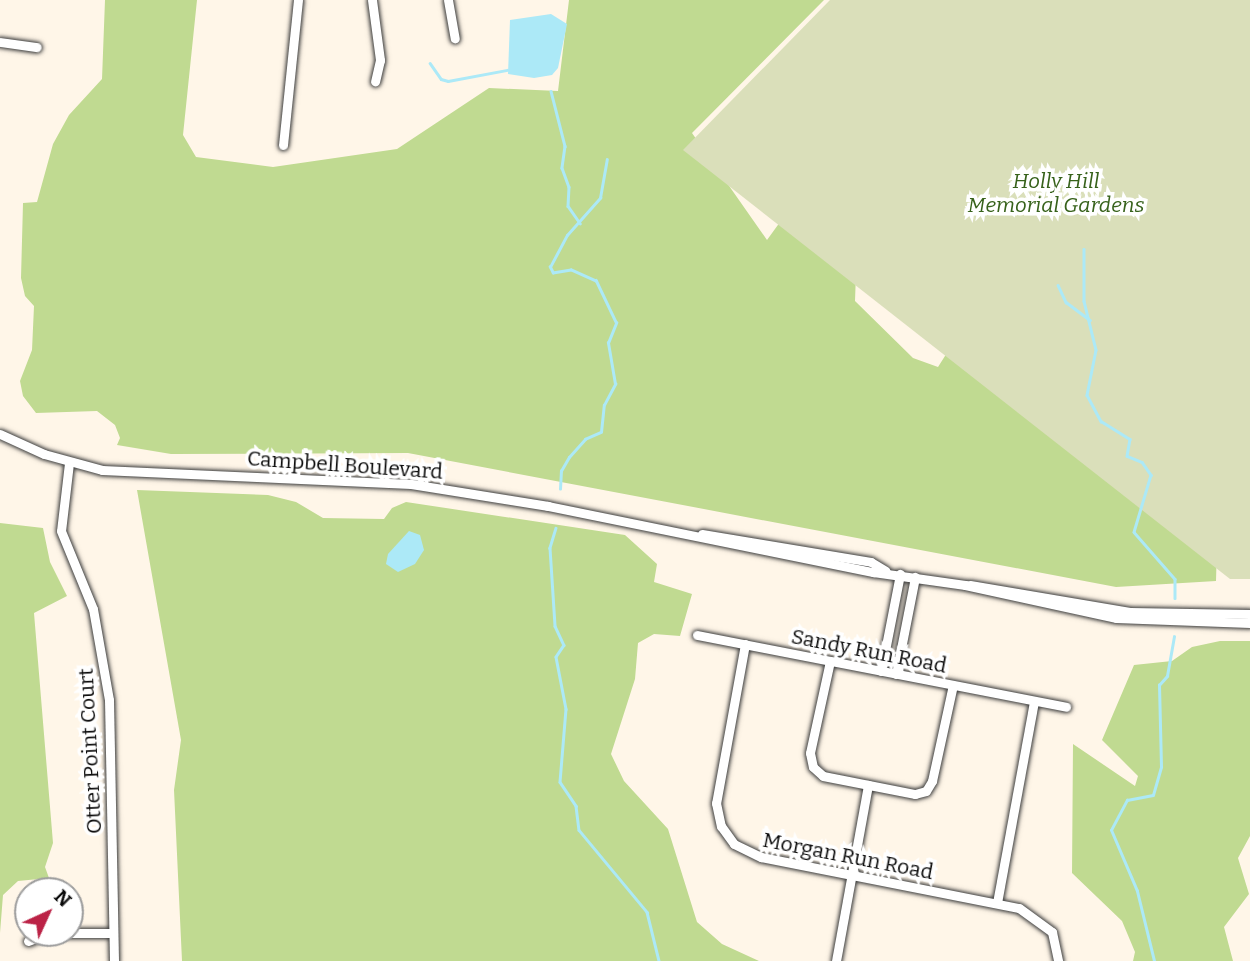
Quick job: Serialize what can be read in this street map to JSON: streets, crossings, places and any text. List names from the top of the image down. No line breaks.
{"streets":{"street":["Campbell Boulevard","Sandy Run Road","Otter Point Court","Morgan Run Road"]},"crossings":[["Campbell Boulevard","Otter Point Court"],["Sandy Run Road","Morgan Run Road"]],"parks":["Holly Hill Memorial Gardens"],"north":"top right"}
